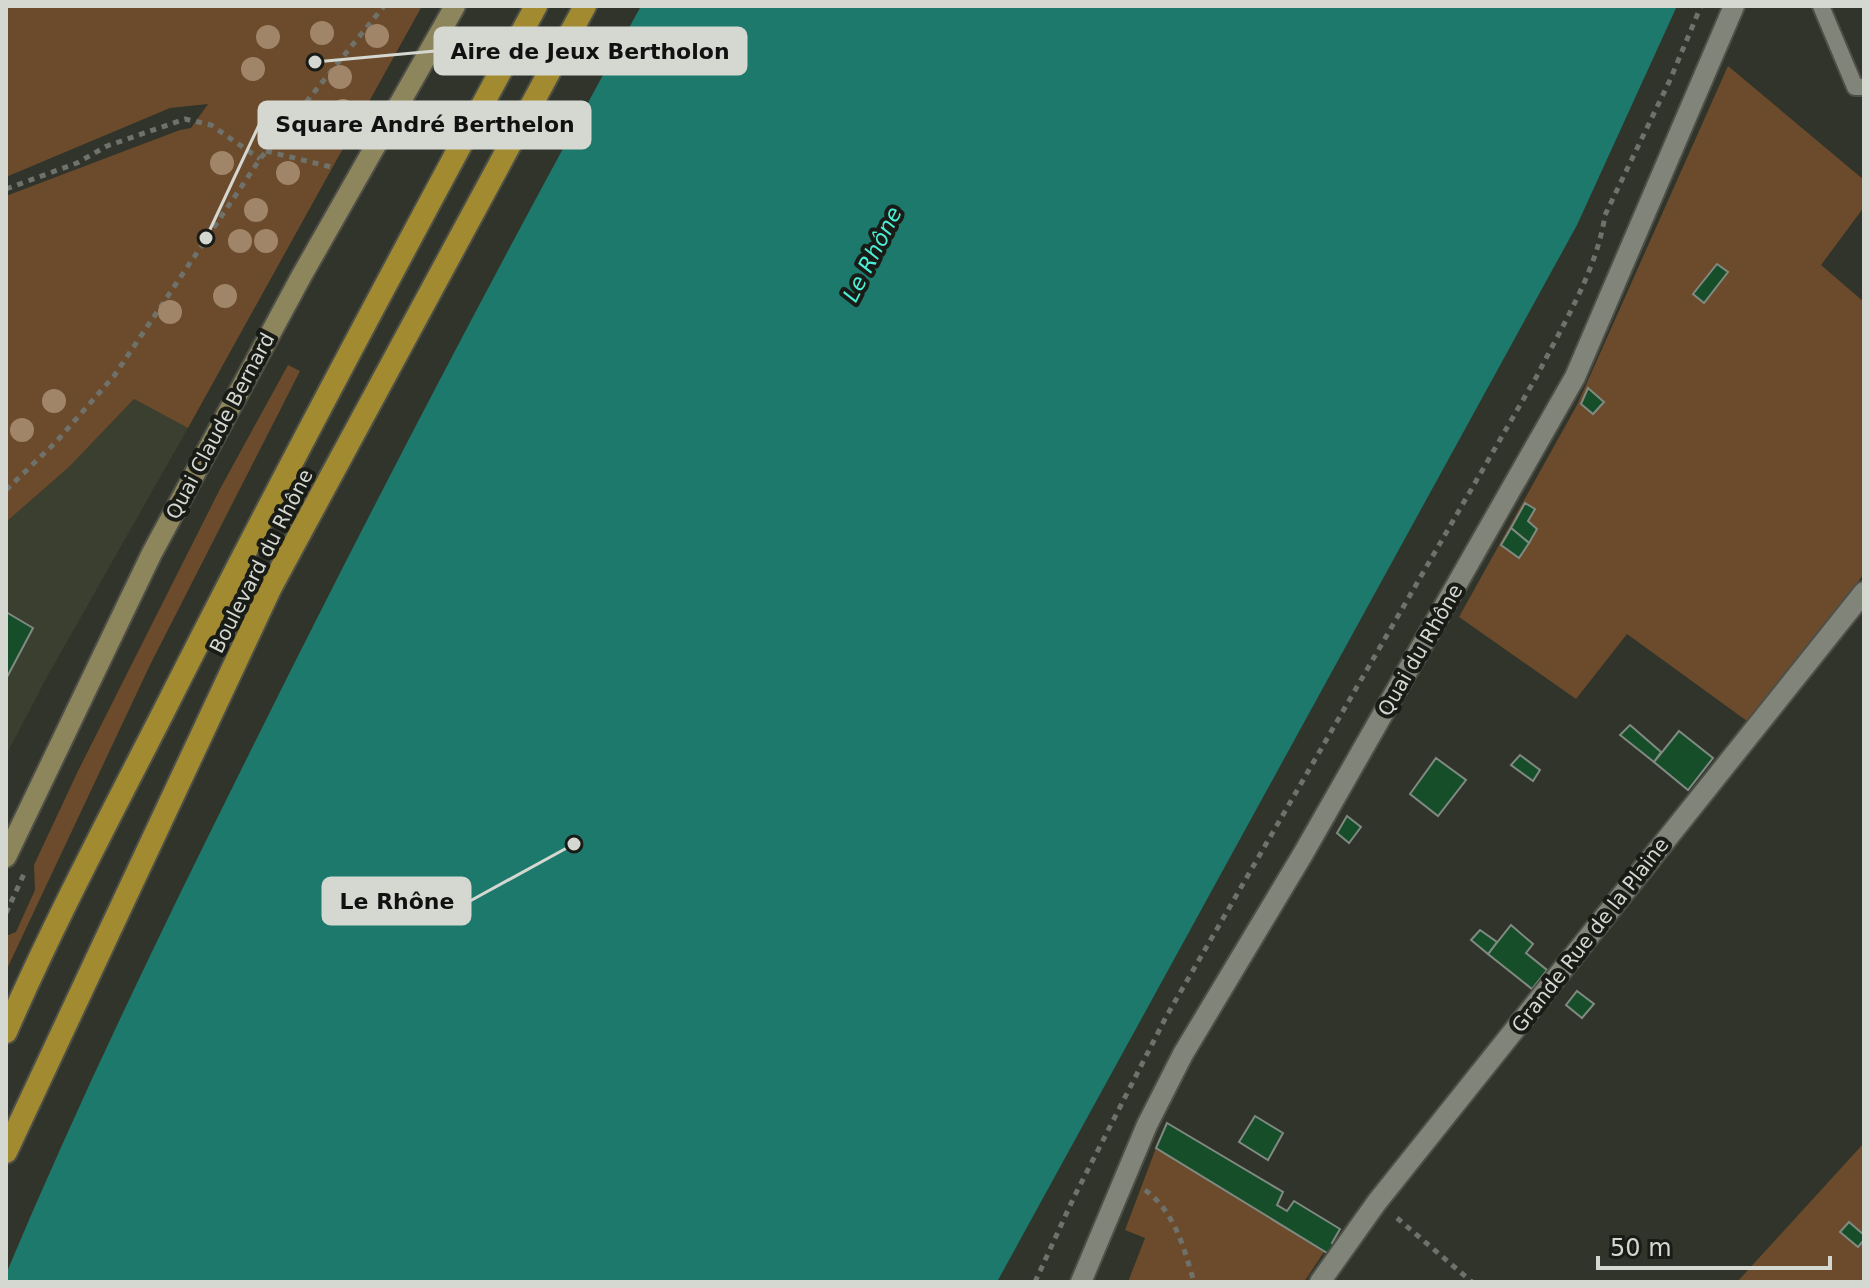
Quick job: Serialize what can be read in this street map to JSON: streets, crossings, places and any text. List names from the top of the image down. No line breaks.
{"streets":{"highway":["Boulevard du Rhône"],"main road":["Quai Claude Bernard"],"street":["Quai du Rhône","Grande Rue de la Plaine"]},"water":["Le Rhône"],"places":["Aire de Jeux Bertholon","Square André Berthelon","Le Rhône"],"scale_bar":"50 m"}
